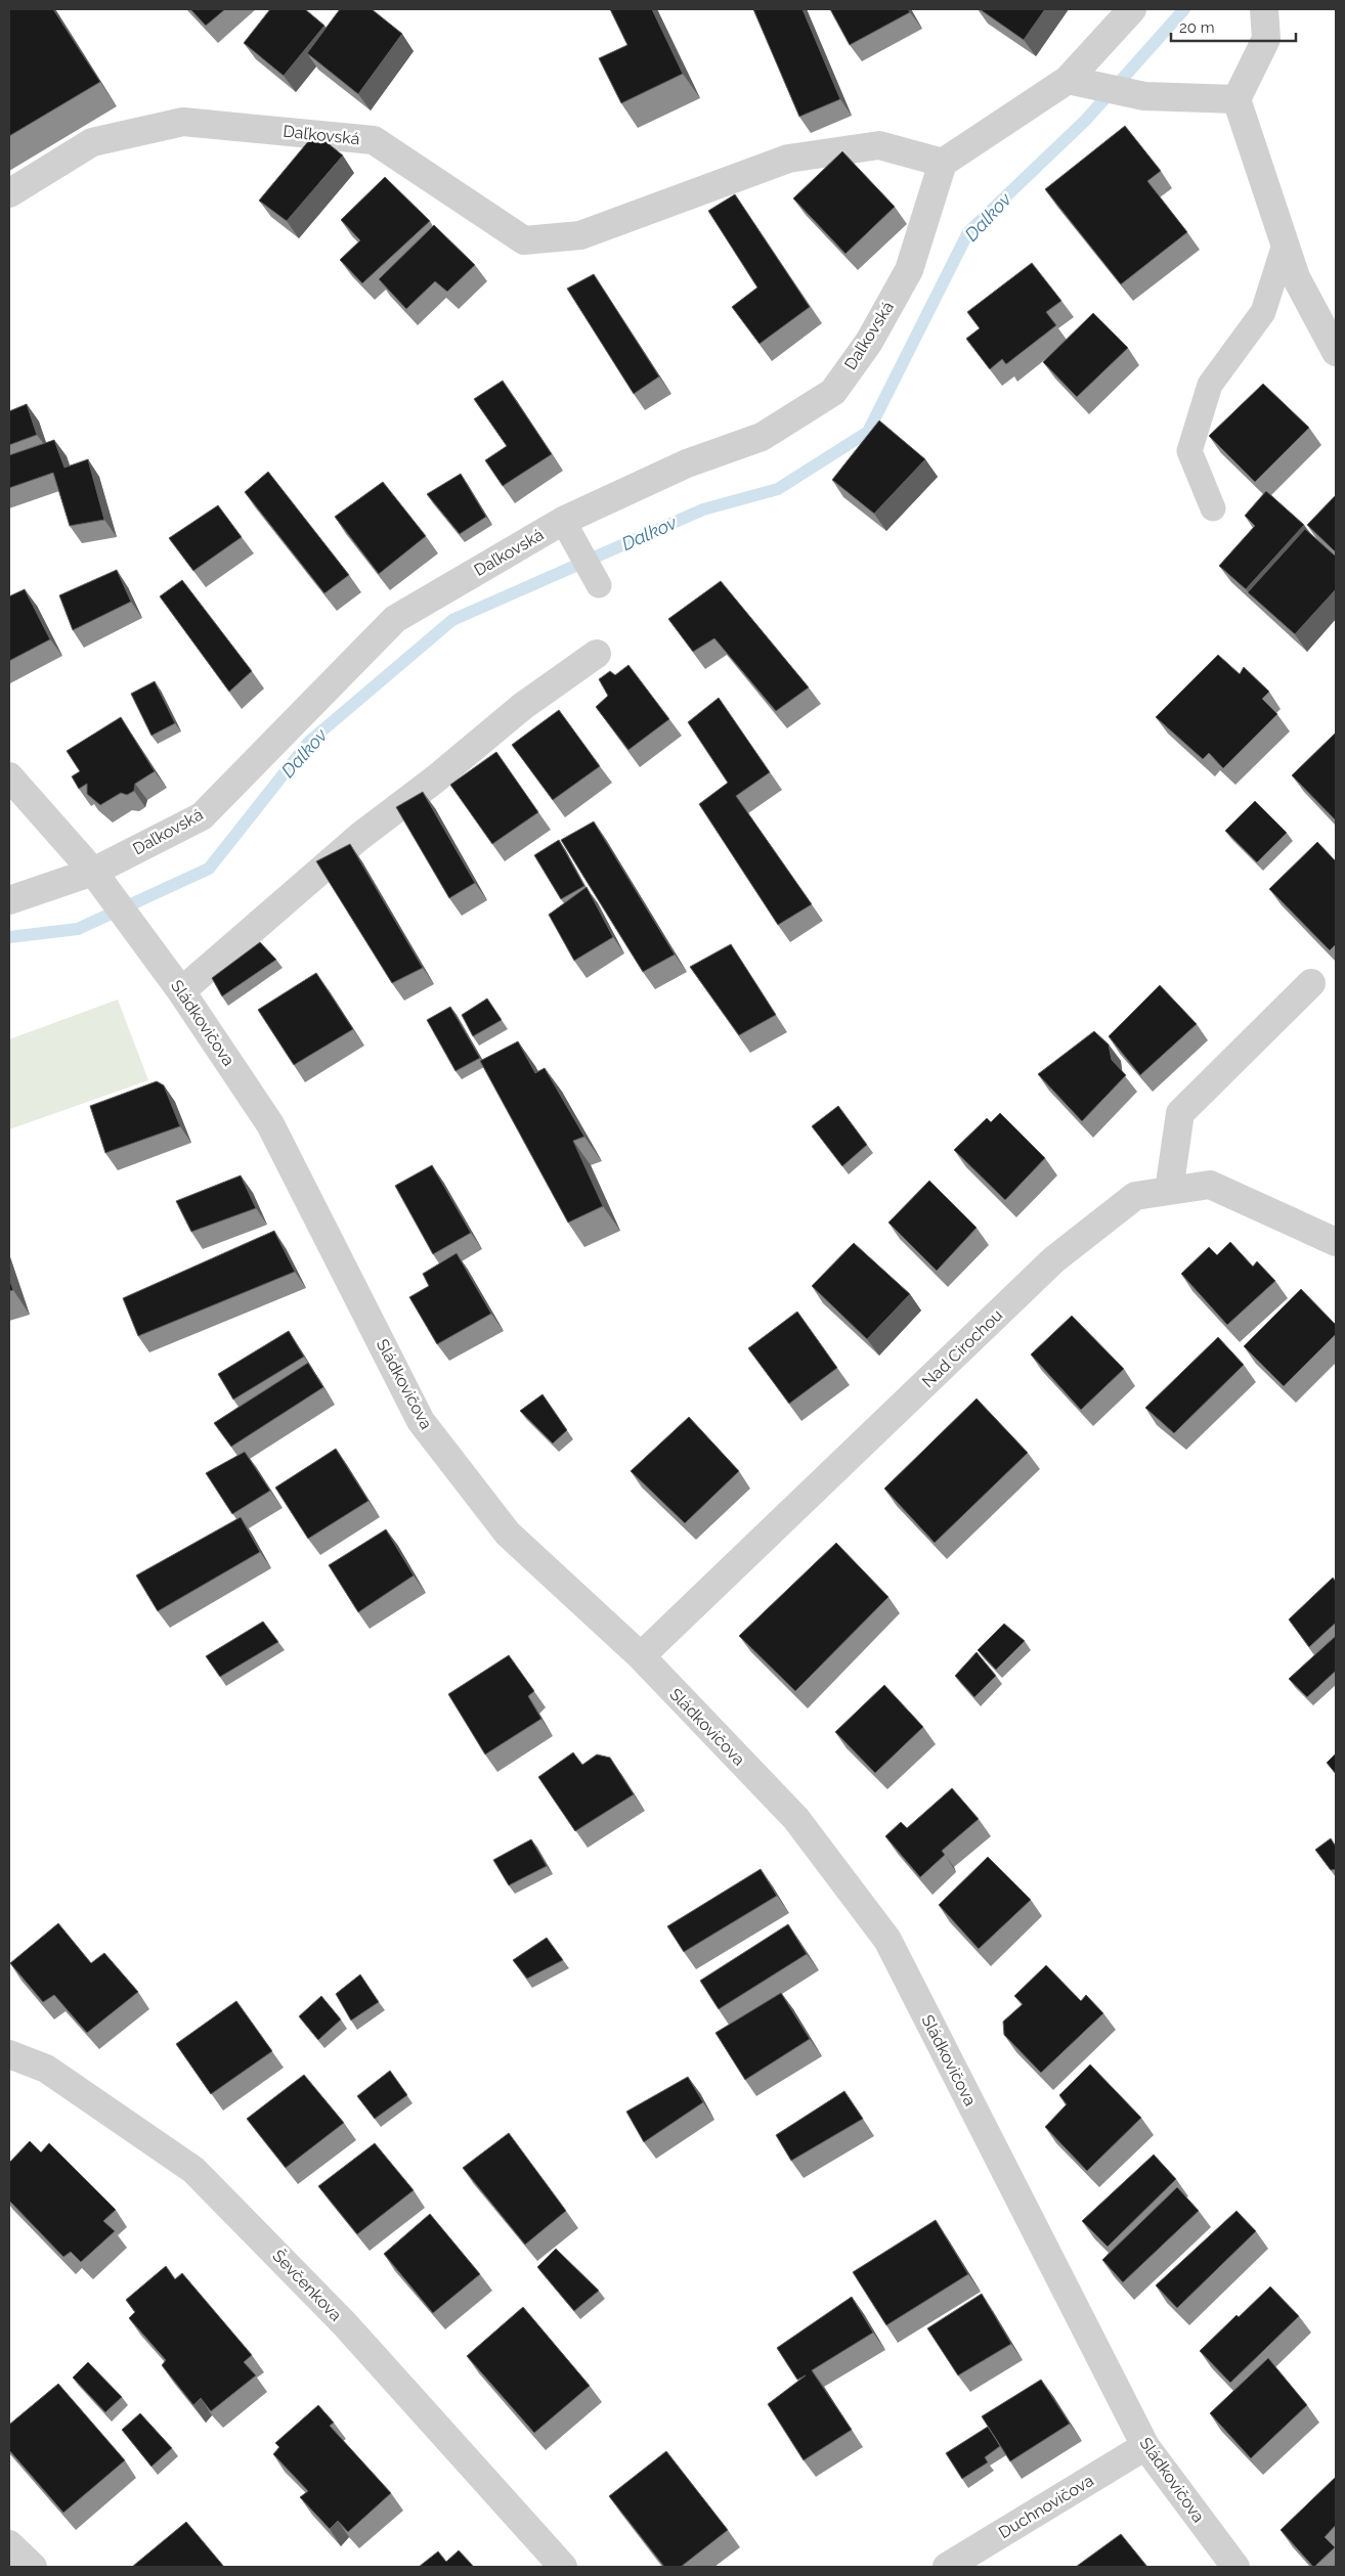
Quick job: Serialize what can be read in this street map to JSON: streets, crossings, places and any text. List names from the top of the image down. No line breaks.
{"streets":{"street":["Daľkovská","Sládkovičova","Nad Cirochou","Ševčenkova","Duchnovičova"]},"crossings":[["Daľkovská","Sládkovičova"],["Sládkovičova","Nad Cirochou"],["Sládkovičova","Duchnovičova"]],"water":["Dalkov"],"scale_bar":"20 m"}
